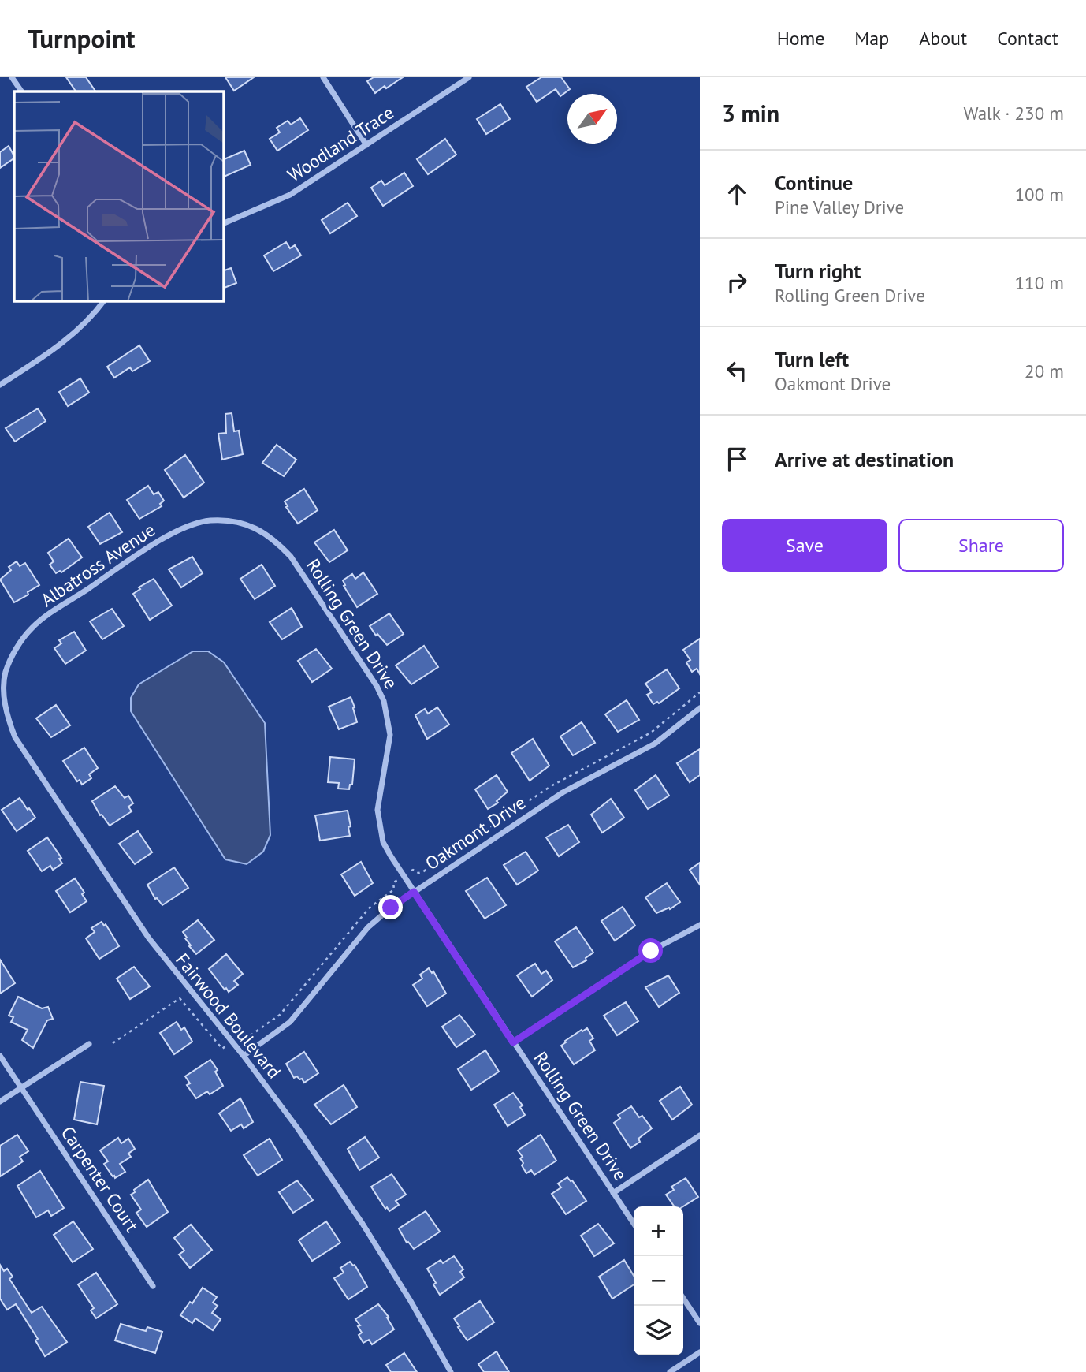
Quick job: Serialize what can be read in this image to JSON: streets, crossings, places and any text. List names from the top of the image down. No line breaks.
{"streets":{"street":["Woodland Trace","Albatross Avenue","Rolling Green Drive","Oakmont Drive","Fairwood Boulevard","Carpenter Court"]},"crossings":[["Albatross Avenue","Rolling Green Drive"],["Albatross Avenue","Fairwood Boulevard"],["Rolling Green Drive","Oakmont Drive"],["Oakmont Drive","Fairwood Boulevard"]],"north":"top right","page":{"header":"Turnpoint","nav":["Home","Map","About","Contact"],"heading":["3 min","Walk · 230 m"],"list":[["Continue","Pine Valley Drive","100 m"],["Turn right","Rolling Green Drive","110 m"],["Turn left","Oakmont Drive","20 m"],"Arrive at destination"],"buttons":["Save","Share"],"map_buttons":["+","−"]}}
